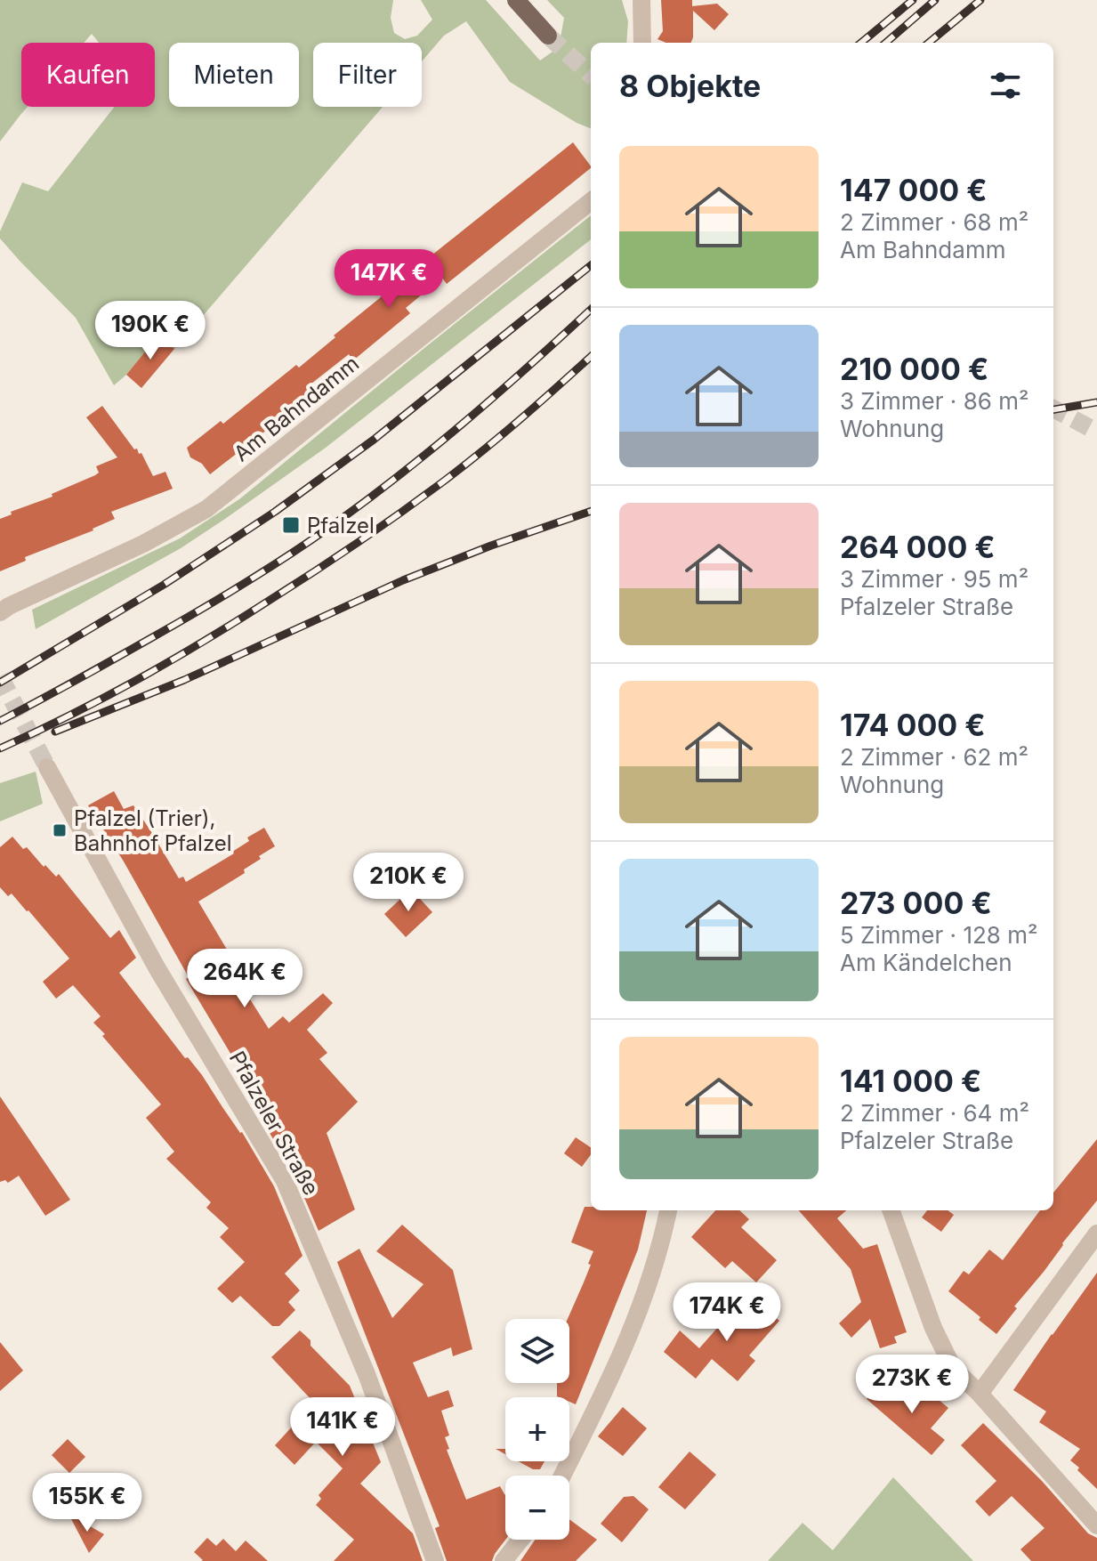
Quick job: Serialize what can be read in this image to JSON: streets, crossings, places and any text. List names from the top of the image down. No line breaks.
{"streets":{"street":["Am Bahndamm","Pfalzeler Straße"]},"places":{"transit":["Pfalzel","Pfalzel (Trier), Bahnhof Pfalzel"]},"page":{"chip":["Kaufen","Mieten","Filter"],"heading":"8 Objekte","list":[{"name":"147 000 €","note":"2 Zimmer · 68 m² · Am Bahndamm"},{"name":"210 000 €","note":"3 Zimmer · 86 m² · Wohnung"},{"name":"264 000 €","note":"3 Zimmer · 95 m² · Pfalzeler Straße"},{"name":"174 000 €","note":"2 Zimmer · 62 m² · Wohnung"},{"name":"273 000 €","note":"5 Zimmer · 128 m² · Am Kändelchen"},{"name":"141 000 €","note":"2 Zimmer · 64 m² · Pfalzeler Straße"}],"price":["147K €","190K €","210K €","264K €","174K €","273K €","141K €","155K €"],"map_buttons":["+","−"]}}
